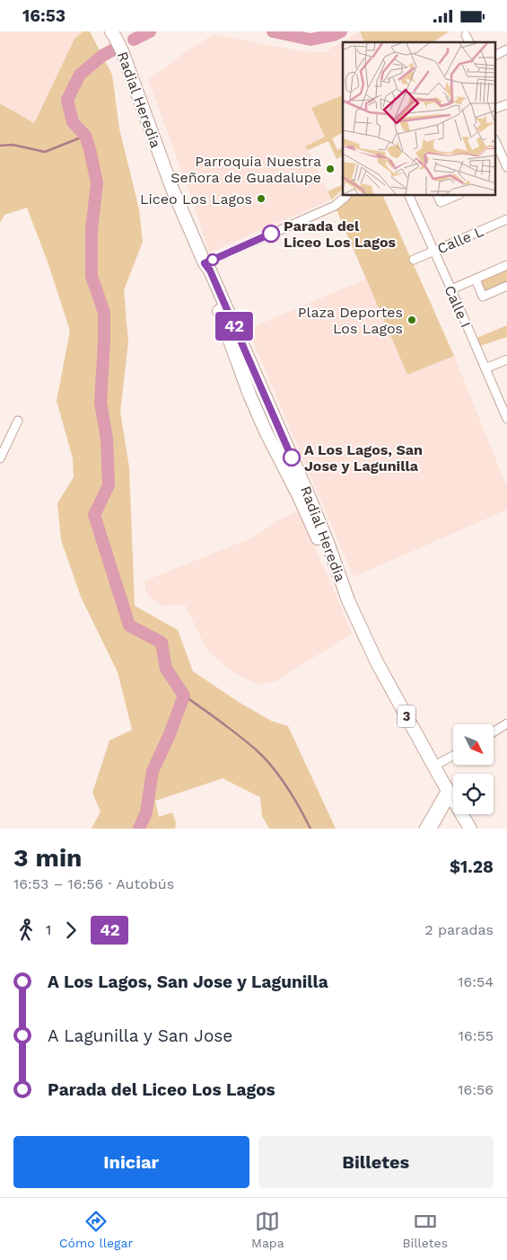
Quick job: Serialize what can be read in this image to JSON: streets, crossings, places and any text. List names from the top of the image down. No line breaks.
{"streets":{"main road":["Radial Heredia","3"],"street":["Calle L","Calle I"]},"crossings":[["Calle L","Calle I"]],"places":["Parroquia Nuestra Señora de Guadalupe","Liceo Los Lagos","Parada del Liceo Los Lagos","Plaza Deportes Los Lagos","A Los Lagos, San Jose y Lagunilla"],"lines":["bus line 42"],"north":"bottom right","page":{"status":"16:53","on_map":"42","heading":["3 min","16:53 – 16:56 · Autobús","$1.28"],"legs":["1","42","2 paradas"],"list":[{"name":"A Los Lagos, San Jose y Lagunilla","value":"16:54"},{"name":"A Lagunilla y San Jose","value":"16:55"},{"name":"Parada del Liceo Los Lagos","value":"16:56"}],"buttons":["Iniciar","Billetes"],"tabs":["Cómo llegar","Mapa","Billetes"]}}
